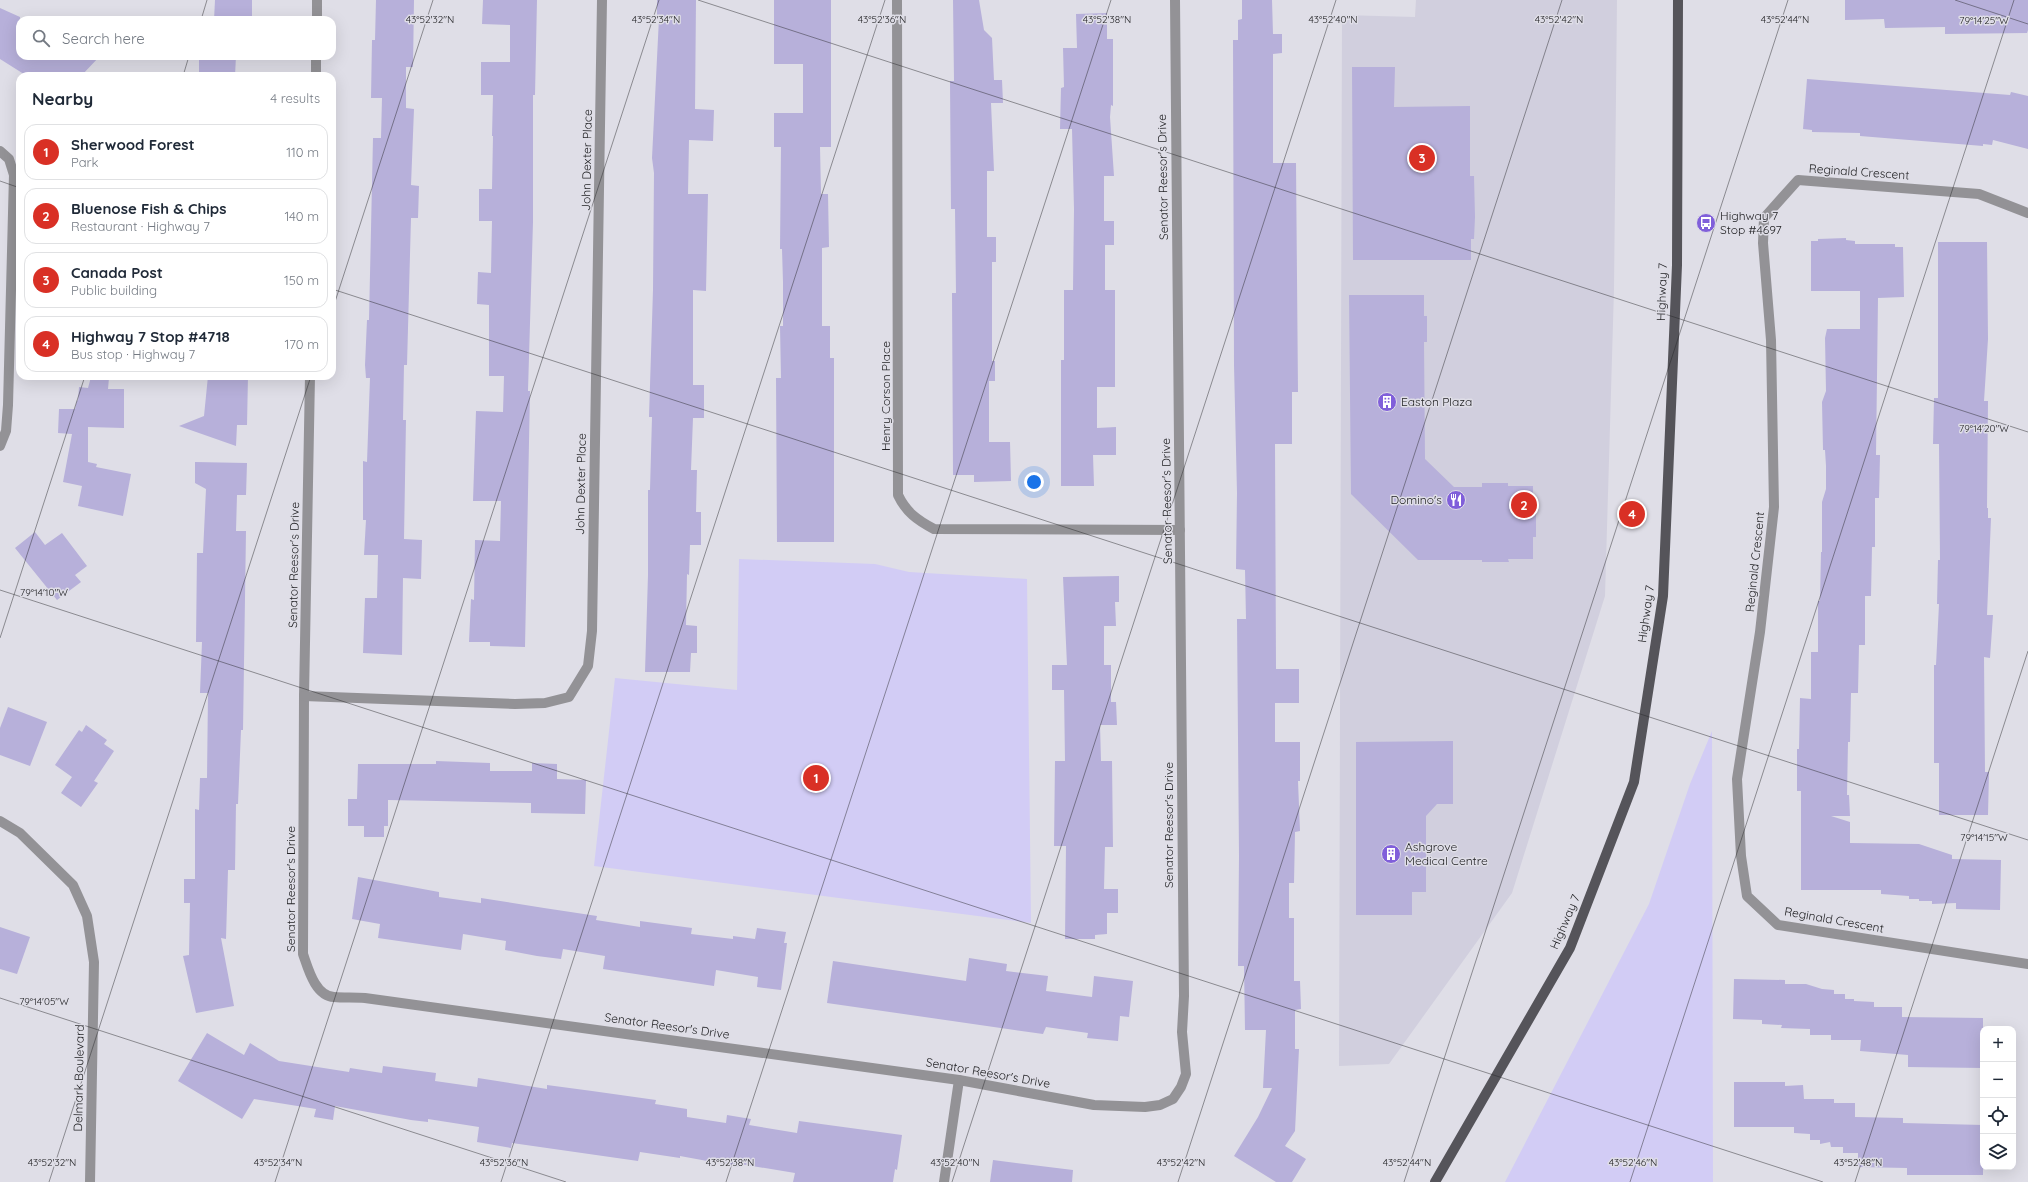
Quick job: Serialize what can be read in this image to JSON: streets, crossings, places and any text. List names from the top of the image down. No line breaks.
{"streets":{"main road":["Highway 7"],"street":["John Dexter Place","Reginald Crescent","Senator Reesor's Drive","Henry Corson Place","Delmark Boulevard"]},"crossings":[["John Dexter Place","Senator Reesor's Drive"],["Senator Reesor's Drive","Henry Corson Place"]],"places":{"bus stop":["Highway 7 Stop #4697"],"building":["Easton Plaza","Ashgrove Medical Centre"],"restaurant":["Domino's"]},"page":{"search":"Search here","heading":["Nearby","4 results"],"list":[{"mark":"1","name":"Sherwood Forest","note":"Park","value":"110 m"},{"mark":"2","name":"Bluenose Fish & Chips","note":"Restaurant · Highway 7","value":"140 m"},{"mark":"3","name":"Canada Post","note":"Public building","value":"150 m"},{"mark":"4","name":"Highway 7 Stop #4718","note":"Bus stop · Highway 7","value":"170 m"}],"pins":["3","2","4","1"],"map_buttons":["+","−"]},"coordinates":["43°52'32\"N","43°52'34\"N","43°52'36\"N","43°52'38\"N","43°52'40\"N","43°52'42\"N","43°52'44\"N","79°14'25\"W","79°14'20\"W","79°14'10\"W","79°14'15\"W","79°14'05\"W","43°52'46\"N","43°52'48\"N"]}
